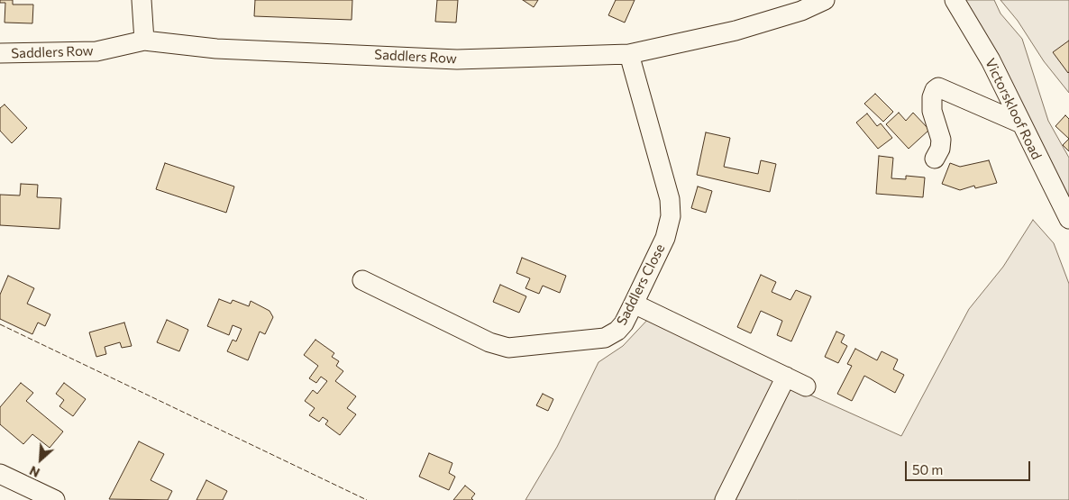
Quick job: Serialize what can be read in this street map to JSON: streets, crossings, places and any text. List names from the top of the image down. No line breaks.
{"streets":{"street":["Saddlers Row","Victorskloof Road","Saddlers Close"]},"crossings":[["Saddlers Row","Saddlers Close"]],"scale_bar":"50 m","north":"bottom left"}
